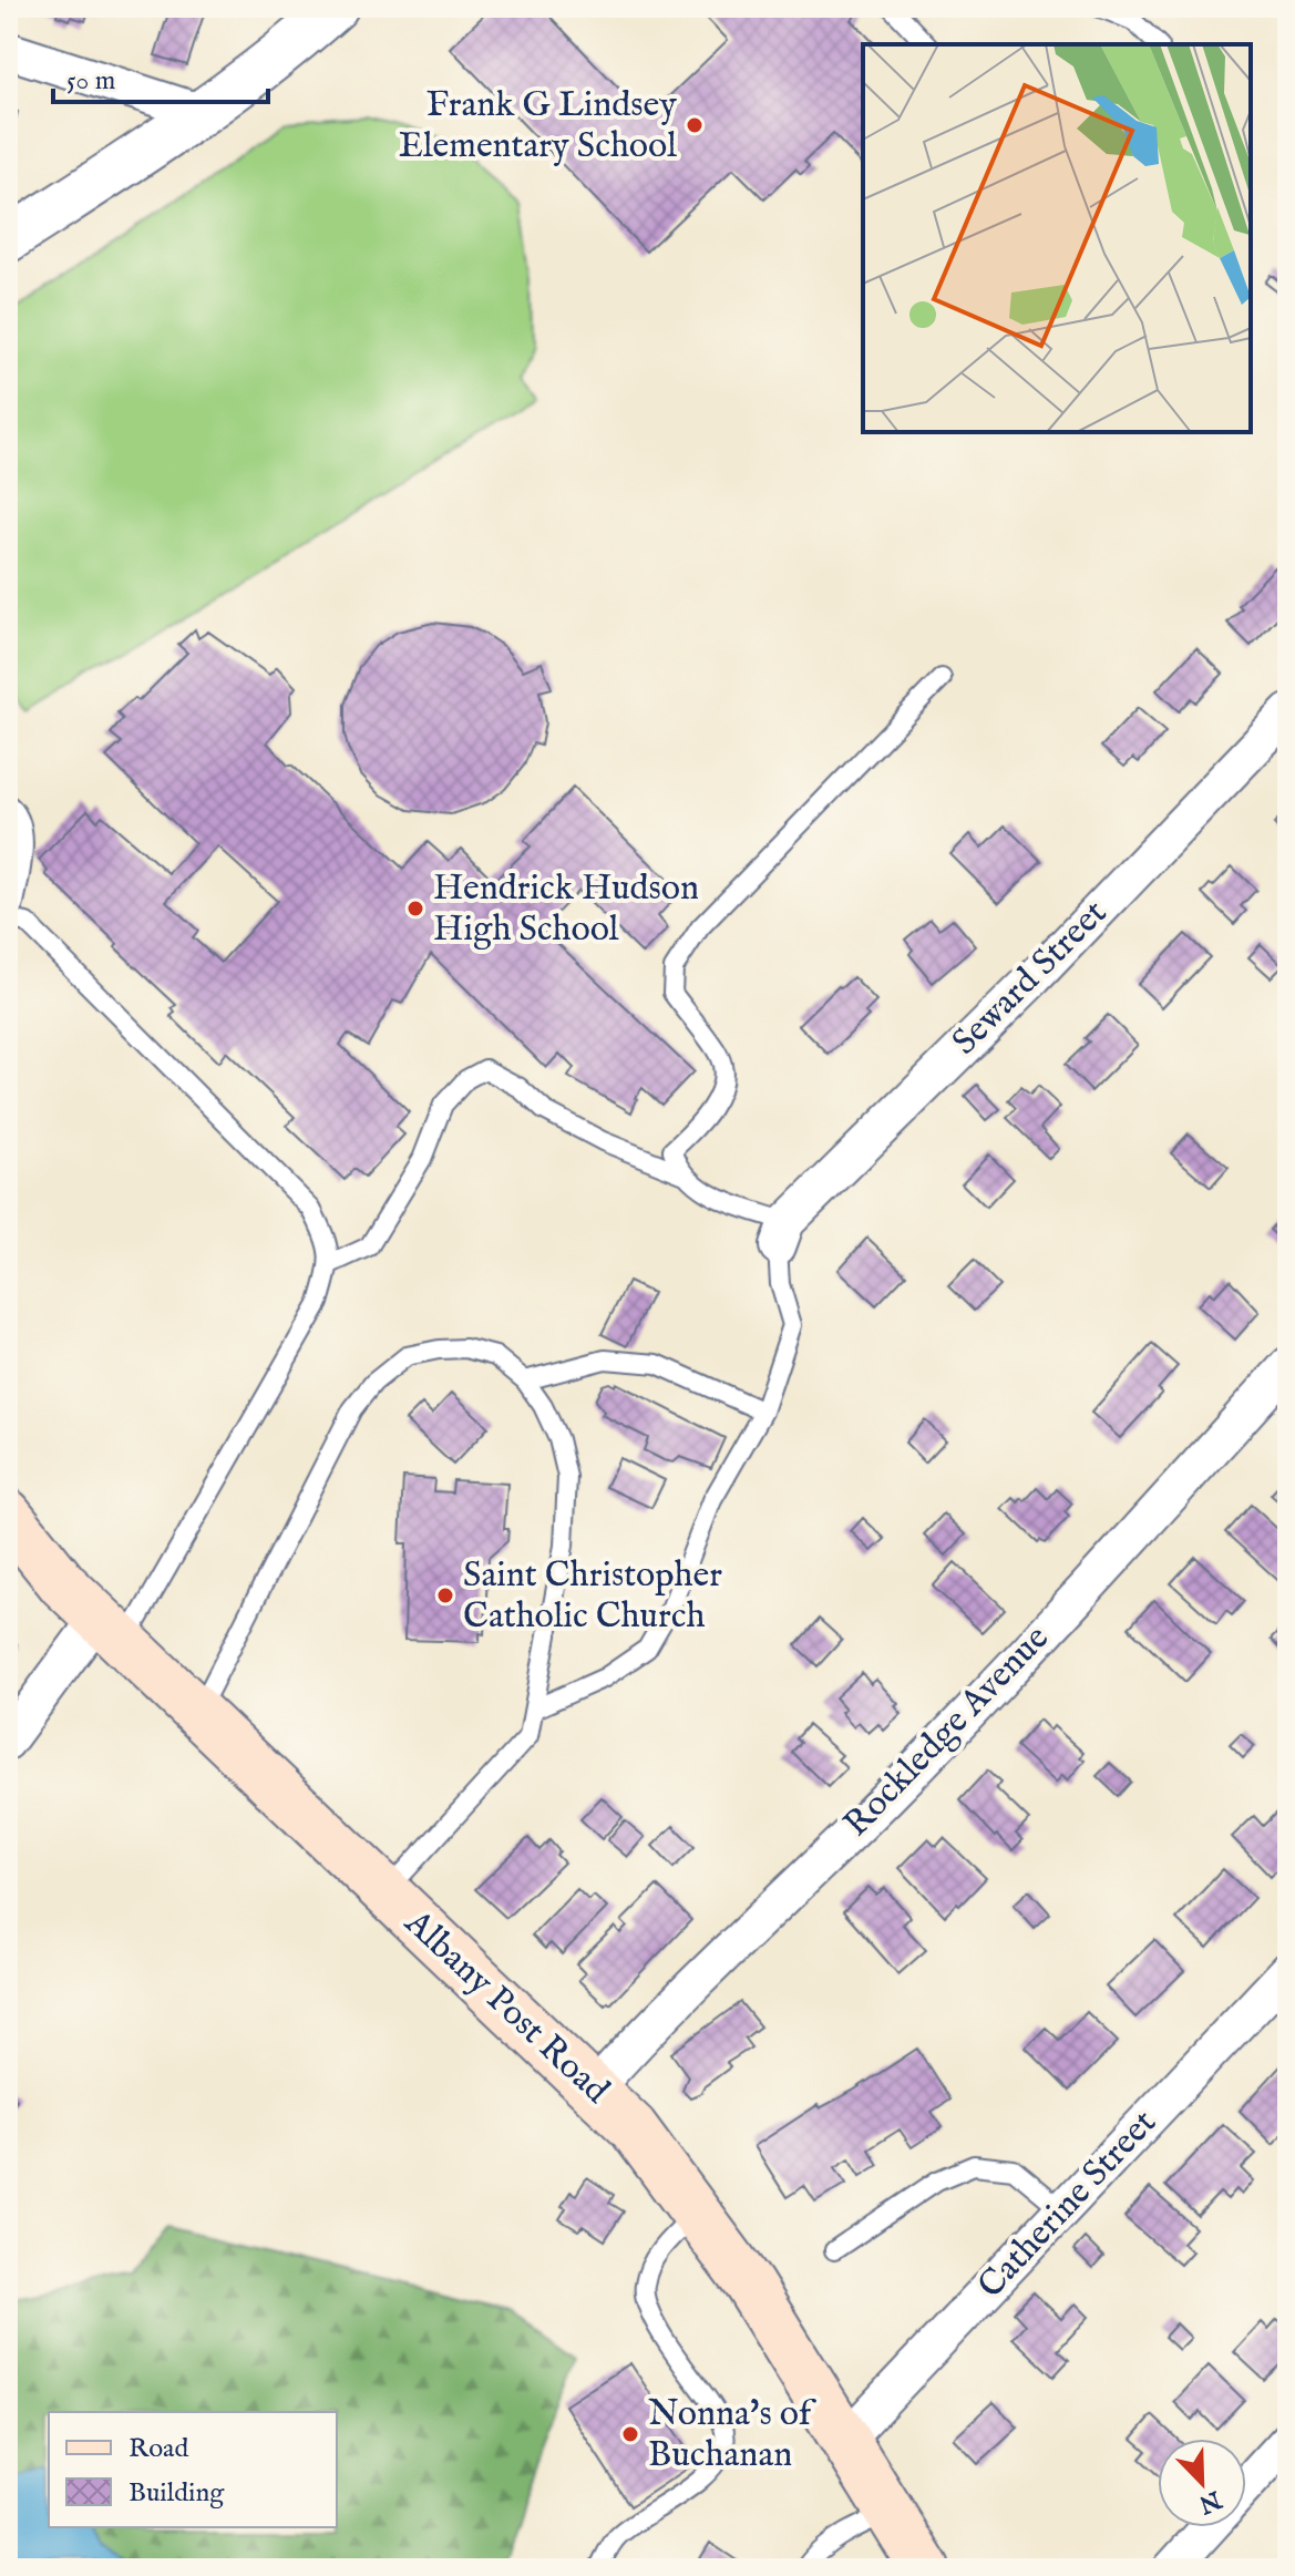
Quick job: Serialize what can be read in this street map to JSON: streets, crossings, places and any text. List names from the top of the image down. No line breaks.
{"streets":{"main road":["Albany Post Road"],"street":["Seward Street","Rockledge Avenue","Catherine Street"]},"crossings":[["Rockledge Avenue","Albany Post Road"],["Albany Post Road","Catherine Street"]],"places":["Frank G Lindsey Elementary School","Hendrick Hudson High School","Saint Christopher Catholic Church","Nonna's of Buchanan"],"legend":["Road","Building"],"scale_bar":"50 m","north":"bottom right"}
